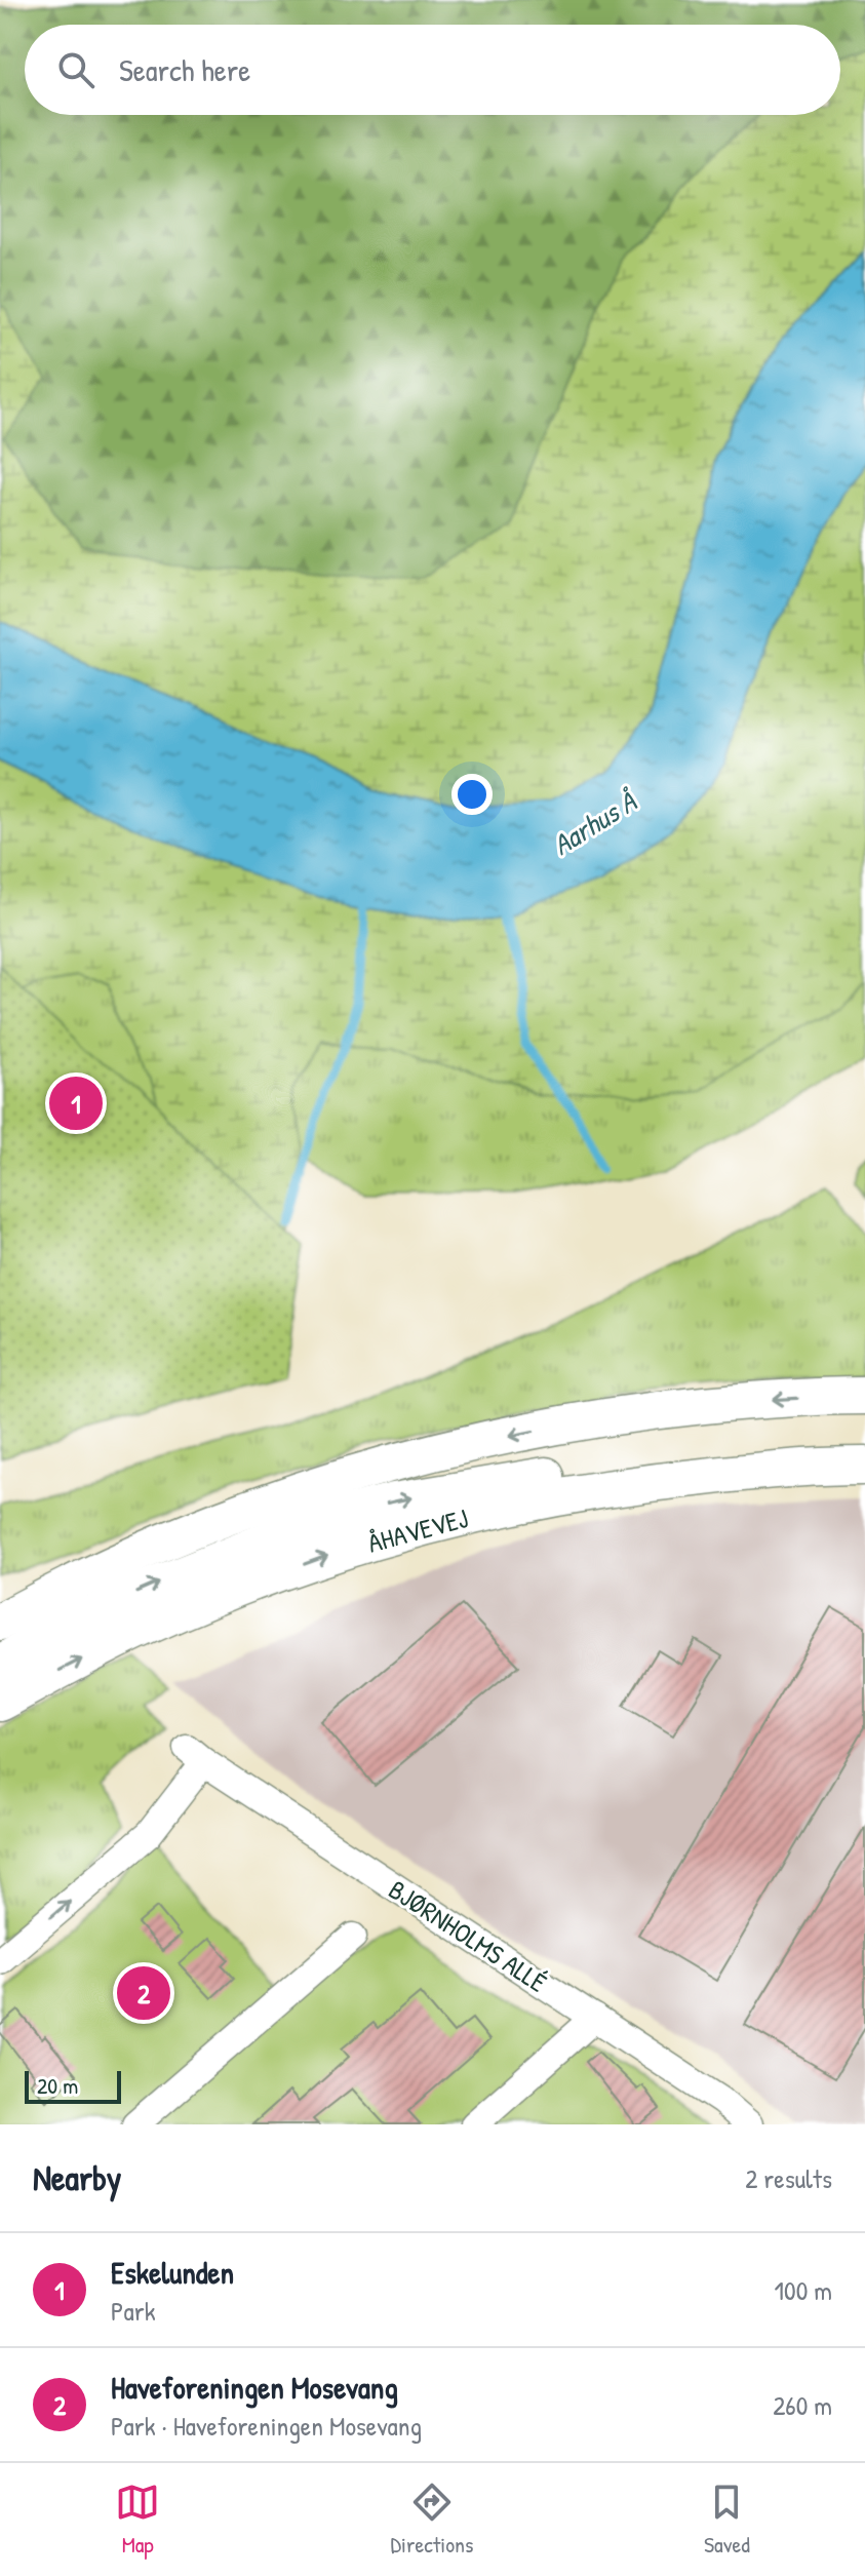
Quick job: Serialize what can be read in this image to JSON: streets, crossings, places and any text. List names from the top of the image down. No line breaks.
{"streets":{"main road":["ÅHAVEVEJ"],"street":["BJØRNHOLMS ALLÉ"]},"water":["Aarhus Å"],"scale_bar":"20 m","page":{"search":"Search here","pins":["1","2"],"scale":"20 m","heading":["Nearby","2 results"],"list":[{"mark":"1","name":"Eskelunden","note":"Park","value":"100 m"},{"mark":"2","name":"Haveforeningen Mosevang","note":"Park · Haveforeningen Mosevang","value":"260 m"}],"nav":["Map","Directions","Saved"]}}
